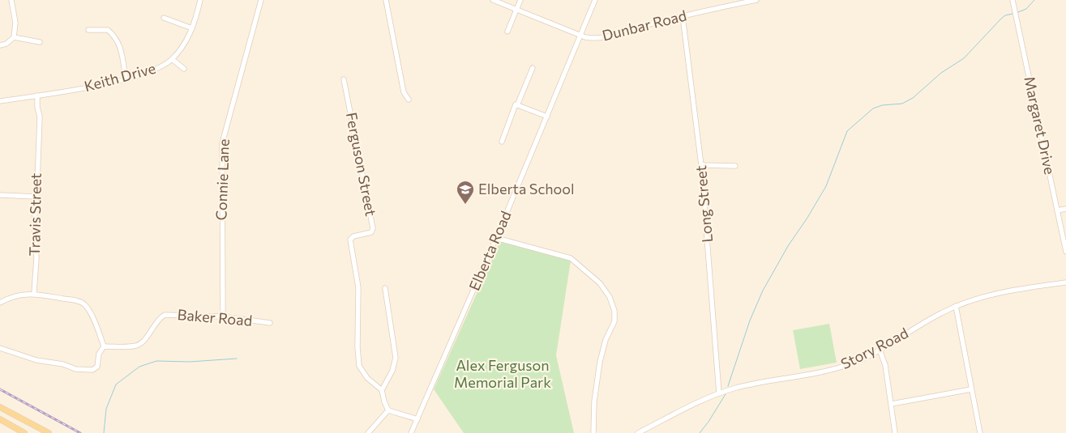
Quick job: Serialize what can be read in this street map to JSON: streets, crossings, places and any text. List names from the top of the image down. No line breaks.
{"streets":{"street":["Dunbar Road","Keith Drive","Margaret Drive","Ferguson Street","Connie Lane","Long Street","Travis Street","Elberta Road","Baker Road","Story Road"]},"crossings":[["Dunbar Road","Long Street"],["Dunbar Road","Elberta Road"],["Keith Drive","Travis Street"],["Connie Lane","Baker Road"],["Long Street","Story Road"]],"parks":["Alex Ferguson Memorial Park"],"places":{"school or university":["Elberta School"]}}
